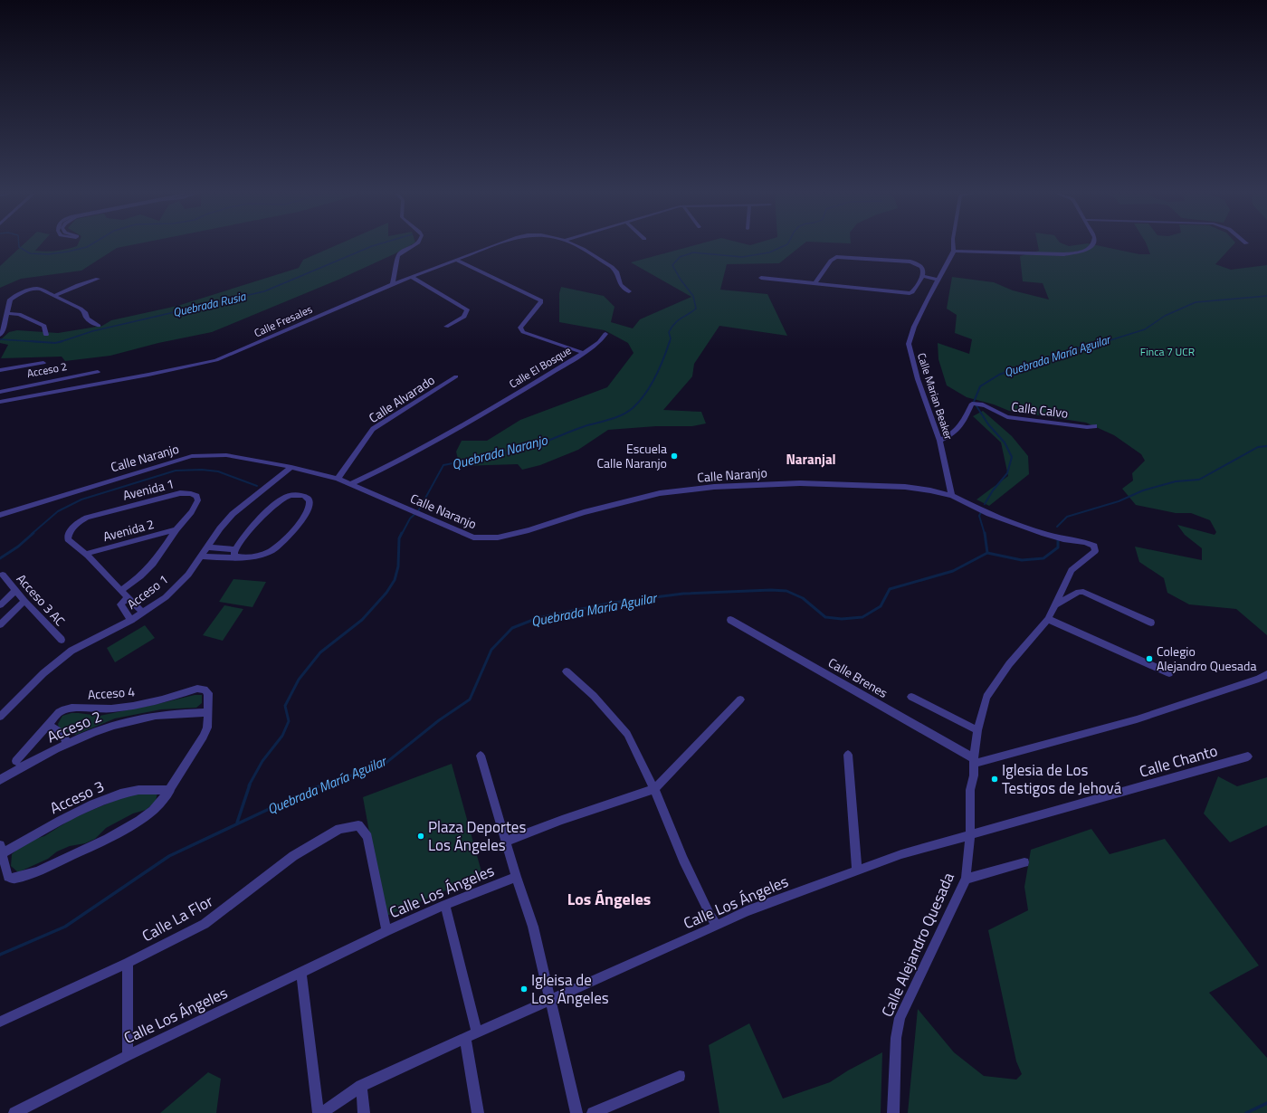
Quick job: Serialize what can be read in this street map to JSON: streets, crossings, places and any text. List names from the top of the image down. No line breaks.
{"streets":{"street":["Calle Fresales","Calle El Bosque","Acceso 2","Calle Marian Beaker","Calle Alvarado","Calle Calvo","Calle Naranjo","Avenida 1","Avenida 2","Acceso 1","Acceso 3 AC","Calle Brenes","Acceso 4","Calle Chanto","Acceso 3","Calle Los Ángeles","Calle La Flor","Calle Alejandro Quesada"]},"crossings":[["Calle Fresales","Calle El Bosque"],["Calle El Bosque","Calle Naranjo"],["Acceso 2","Acceso 4"],["Calle Marian Beaker","Calle Calvo"],["Calle Marian Beaker","Calle Naranjo"],["Calle Marian Beaker","Calle Alejandro Quesada"],["Calle Alvarado","Calle Naranjo"],["Calle Naranjo","Acceso 1"],["Calle Naranjo","Calle Alejandro Quesada"],["Avenida 1","Avenida 2"],["Avenida 1","Acceso 1"],["Calle Brenes","Calle Alejandro Quesada"],["Calle Chanto","Calle Los Ángeles"],["Calle Chanto","Calle Alejandro Quesada"],["Calle Los Ángeles","Calle La Flor"],["Calle Los Ángeles","Calle Alejandro Quesada"]],"districts":["Naranjal","Los Ángeles"],"water":["Quebrada Rusia","Quebrada María Aguilar","Quebrada Naranjo"],"parks":["Finca 7 UCR"],"places":["Escuela Calle Naranjo","Colegio Alejandro Quesada","Iglesia de Los Testigos de Jehová","Plaza Deportes Los Ángeles","Igleisa de Los Ángeles"]}
